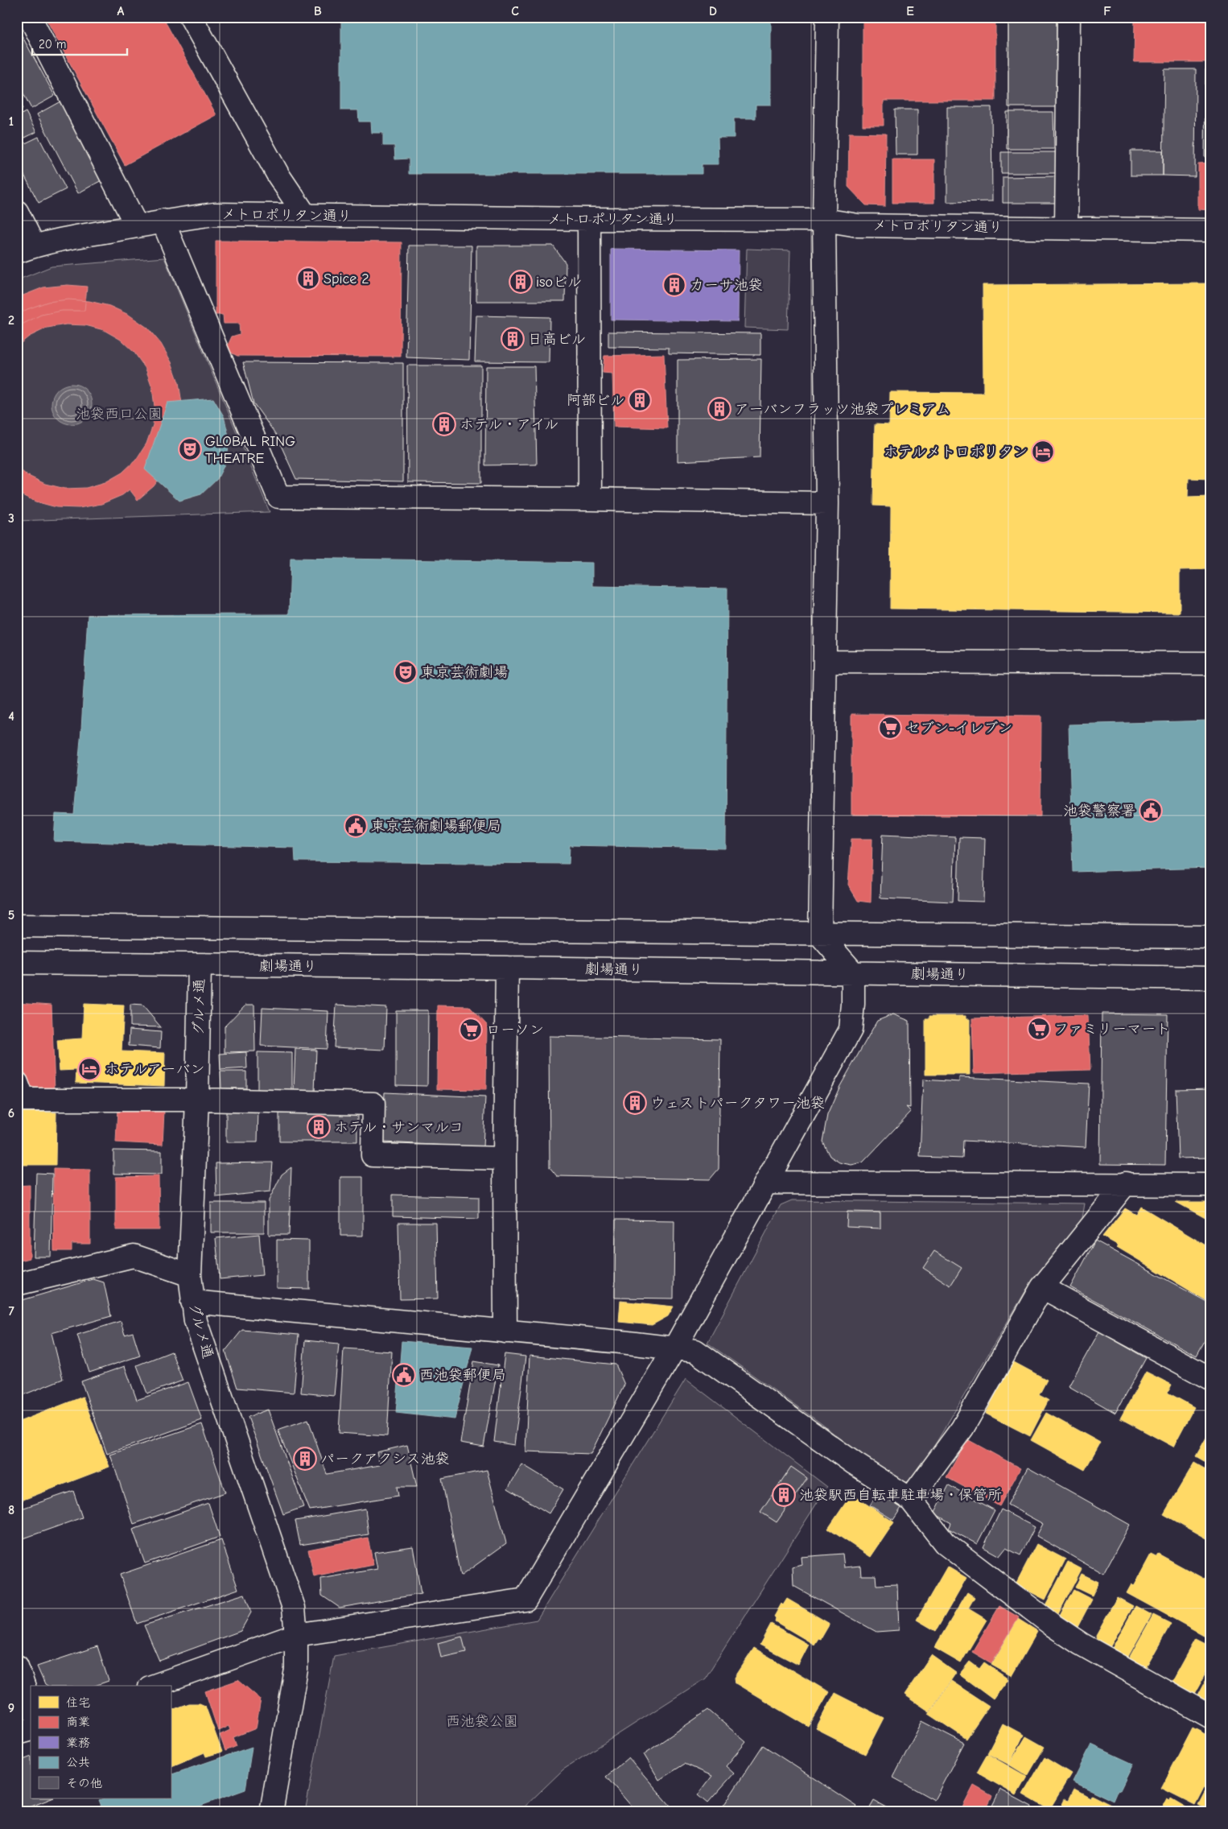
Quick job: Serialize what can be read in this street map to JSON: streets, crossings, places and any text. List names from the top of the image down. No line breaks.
{"streets":{"street":["メトロポリタン通り","劇場通り","グルメ通"]},"crossings":[["劇場通り","グルメ通"]],"parks":["池袋西口公園","西池袋公園"],"places":{"building":["Spice 2","isoビル","カーサ池袋","日高ビル","阿部ビル","アーバンフラッツ池袋プレミアム","ホテル・アイル","ウェストパークタワー池袋","ホテル・サンマルコ","パークアクシス池袋","池袋駅西自転車駐車場・保管所"],"theatre":["GLOBAL RING THEATRE","東京芸術劇場"],"hotel":["ホテルメトロポリタン","ホテルアーバン"],"supermarket":["セブン-イレブン","ファミリーマート","ローソン"],"public building":["池袋警察署","東京芸術劇場郵便局","西池袋郵便局"]},"legend":["住宅","商業","業務","公共","その他"],"scale_bar":"20 m","grid":{"columns":["A","B","C","D","E","F"],"rows":["1","2","3","4","5","6","7","8","9"]}}
